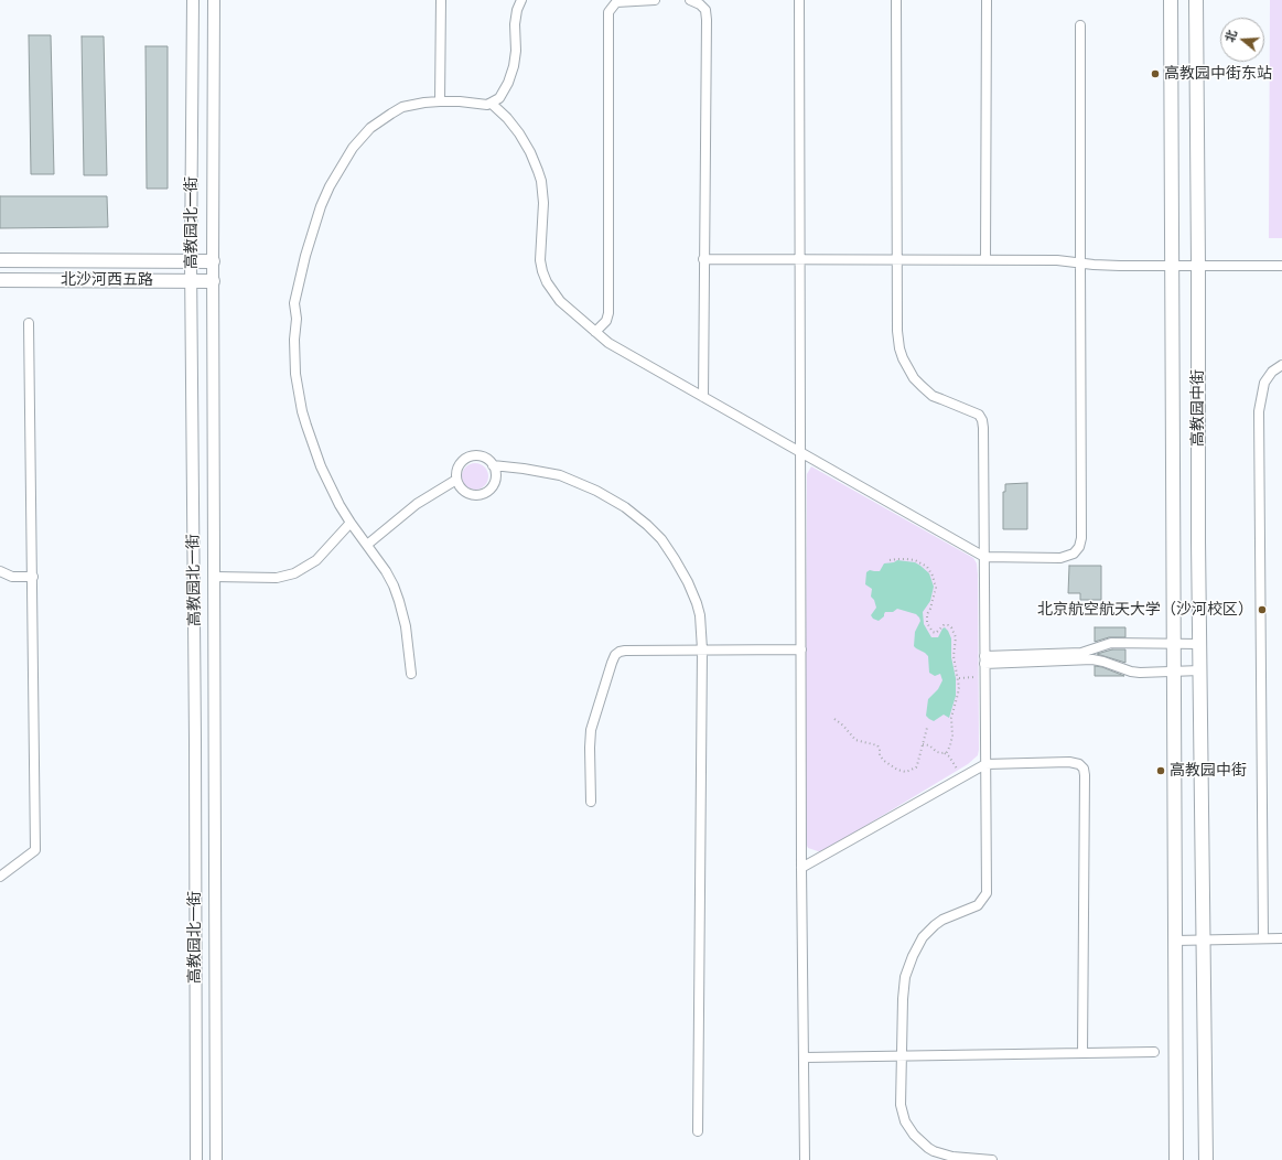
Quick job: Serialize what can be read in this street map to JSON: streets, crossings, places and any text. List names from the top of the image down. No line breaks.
{"streets":{"main road":["北沙河西五路","高教园中街"],"street":["高教园北一街"]},"crossings":[["高教园北一街","北沙河西五路"]],"places":["高教园中街东站","北京航空航天大学（沙河校区）","高教园中街"],"north":"left"}
